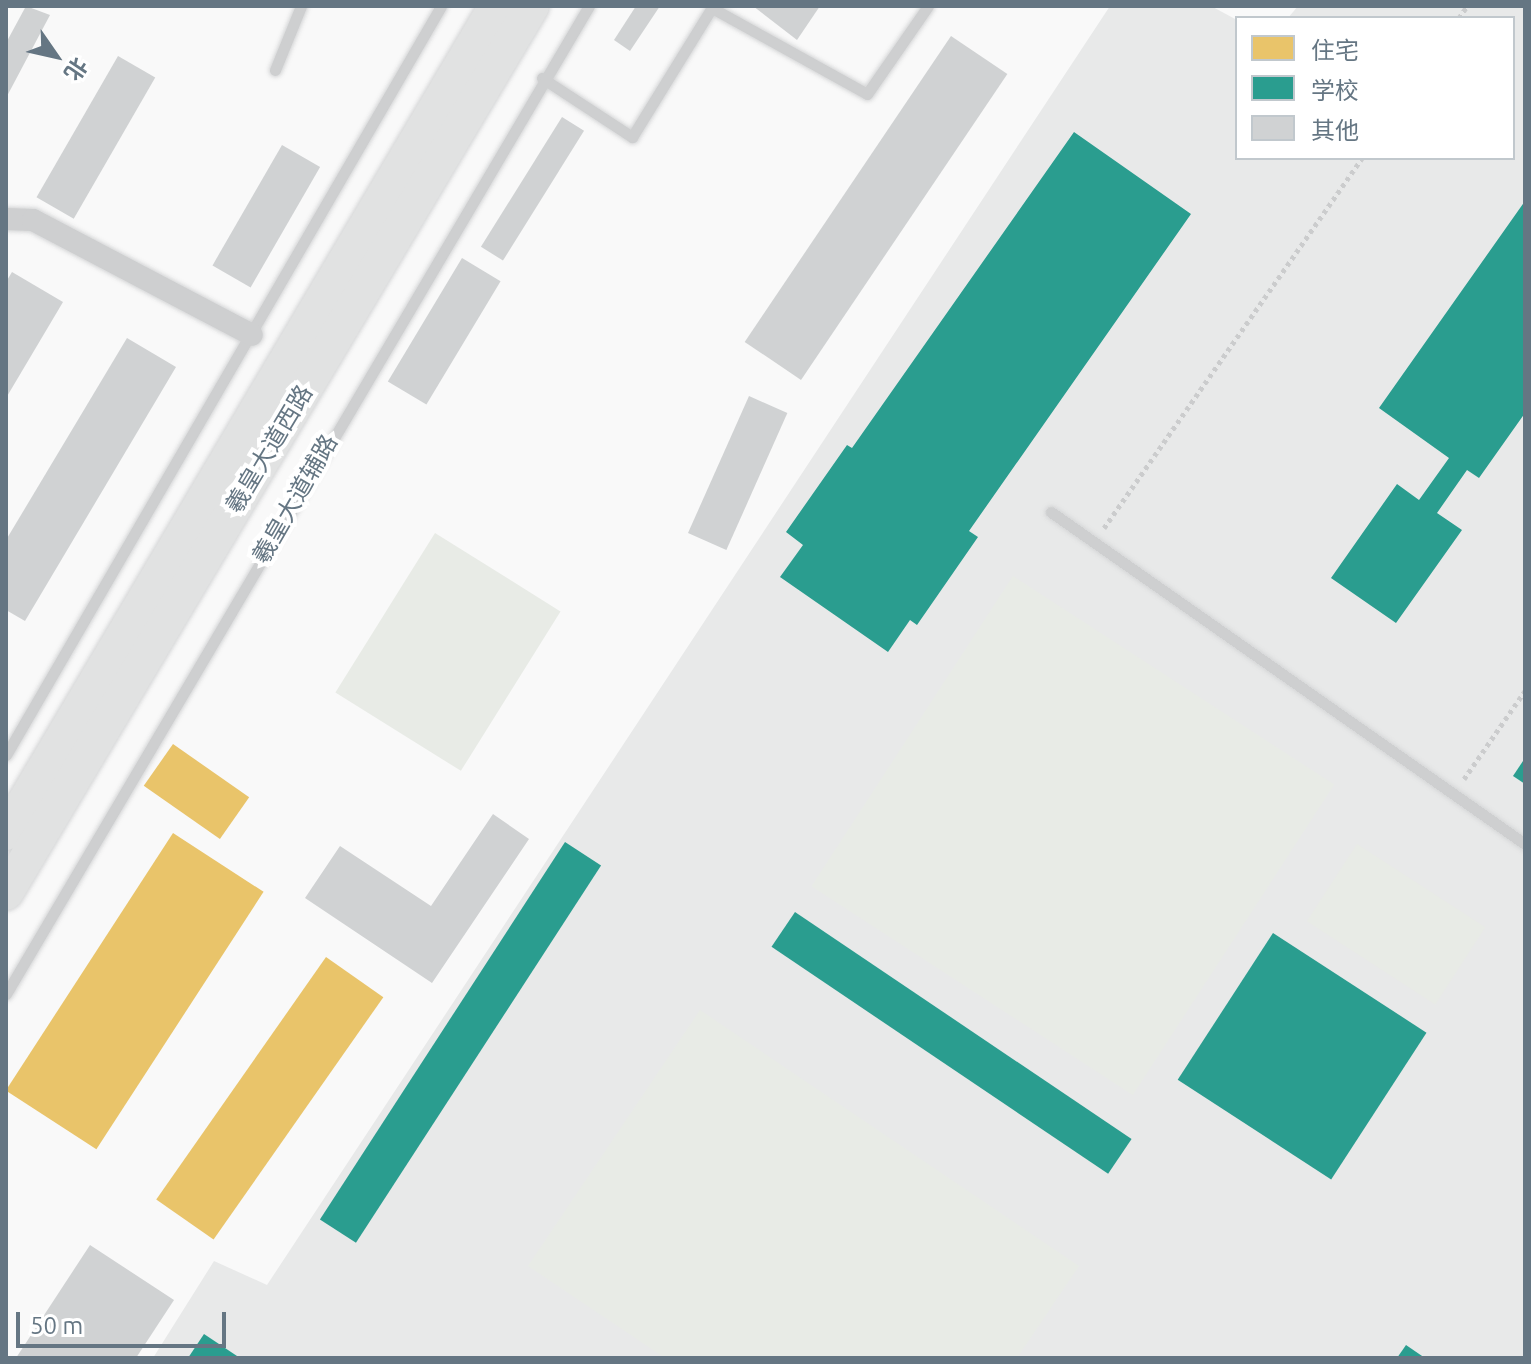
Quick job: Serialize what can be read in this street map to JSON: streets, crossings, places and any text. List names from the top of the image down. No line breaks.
{"streets":{"main road":["羲皇大道西路"],"lane":["羲皇大道辅路"]},"legend":["住宅","学校","其他"],"scale_bar":"50 m","north":"bottom right"}
